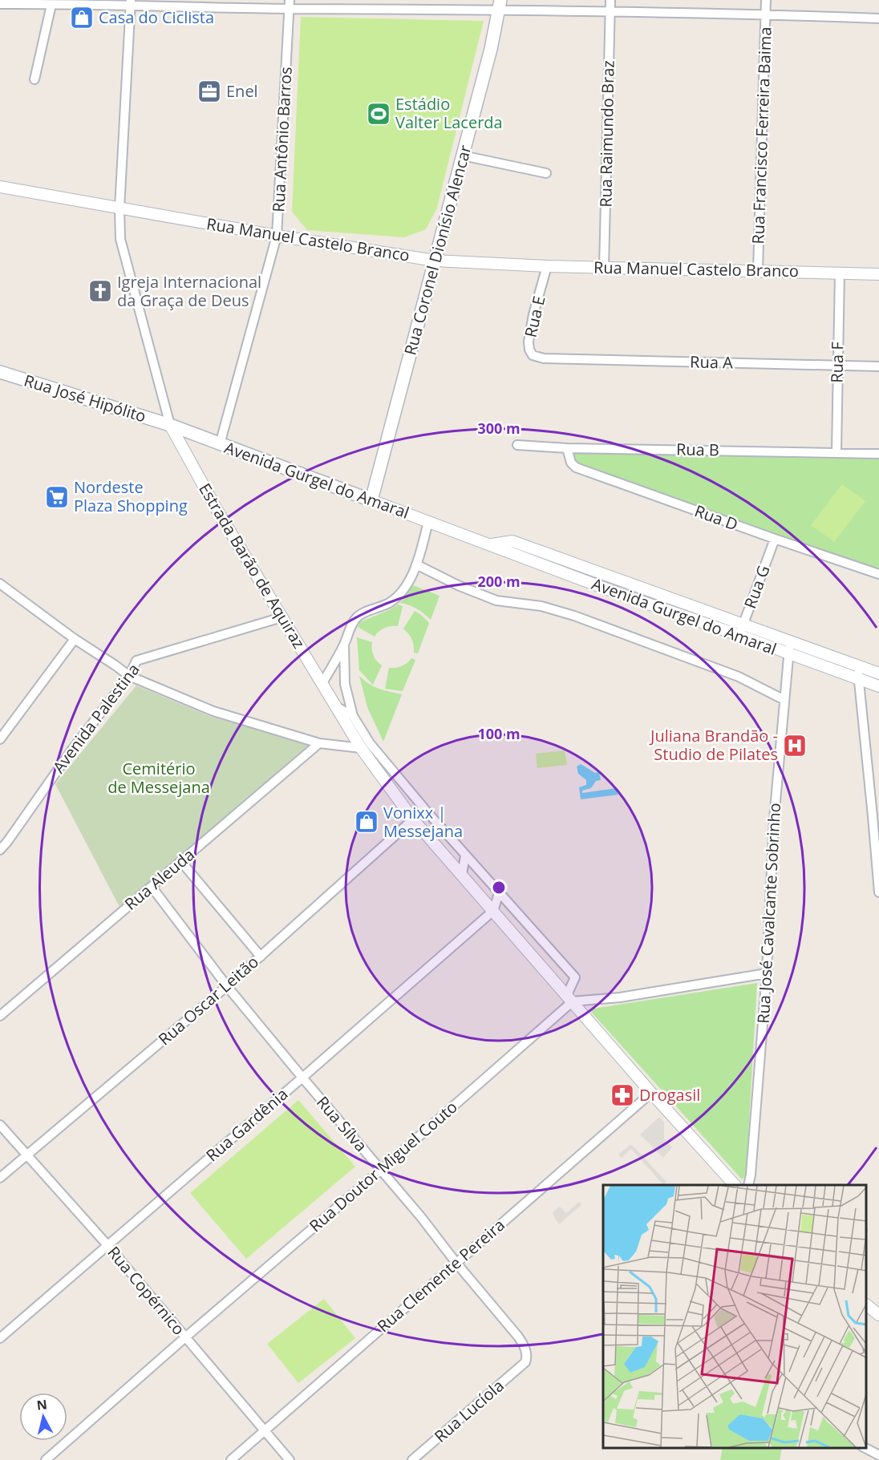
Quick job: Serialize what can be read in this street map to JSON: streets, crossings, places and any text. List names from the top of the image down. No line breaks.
{"streets":{"main road":["Rua Coronel Dionísio Alencar","Rua José Hipólito","Avenida Gurgel do Amaral"],"street":["Rua Raimundo Braz","Rua Francisco Ferreira Baima","Rua Antônio Barros","Rua Manuel Castelo Branco","Rua E","Rua A","Rua F","Rua B","Rua D","Estrada Barão de Aquiraz","Rua G","Avenida Palestina","Rua Aleuda","Rua José Cavalcante Sobrinho","Rua Oscar Leitão","Rua Sílva","Rua Gardênia","Rua Doutor Miguel Couto","Rua Clemente Pereira","Rua Copérnico","Rua Lucíola"]},"crossings":[["Rua Raimundo Braz","Rua Manuel Castelo Branco"],["Rua Francisco Ferreira Baima","Rua Manuel Castelo Branco"],["Rua Antônio Barros","Rua Manuel Castelo Branco"],["Rua Antônio Barros","Avenida Gurgel do Amaral"],["Rua Manuel Castelo Branco","Rua Coronel Dionísio Alencar"],["Rua Manuel Castelo Branco","Rua E"],["Rua Manuel Castelo Branco","Rua F"],["Rua Coronel Dionísio Alencar","Avenida Gurgel do Amaral"],["Rua E","Rua A"],["Rua A","Rua F"],["Rua F","Rua B"],["Rua José Hipólito","Avenida Gurgel do Amaral"],["Rua José Hipólito","Estrada Barão de Aquiraz"],["Rua B","Rua D"],["Avenida Gurgel do Amaral","Estrada Barão de Aquiraz"],["Avenida Gurgel do Amaral","Rua G"],["Avenida Gurgel do Amaral","Rua José Cavalcante Sobrinho"],["Rua D","Rua G"],["Estrada Barão de Aquiraz","Avenida Palestina"],["Estrada Barão de Aquiraz","Rua Oscar Leitão"],["Estrada Barão de Aquiraz","Rua Gardênia"],["Estrada Barão de Aquiraz","Rua Doutor Miguel Couto"],["Estrada Barão de Aquiraz","Rua Clemente Pereira"],["Rua Aleuda","Rua Sílva"],["Rua Oscar Leitão","Rua Sílva"],["Rua Oscar Leitão","Rua Copérnico"],["Rua Sílva","Rua Gardênia"],["Rua Sílva","Rua Doutor Miguel Couto"],["Rua Sílva","Rua Clemente Pereira"],["Rua Sílva","Rua Lucíola"],["Rua Gardênia","Rua Copérnico"],["Rua Doutor Miguel Couto","Rua Copérnico"],["Rua Clemente Pereira","Rua Copérnico"]],"parks":["Cemitério de Messejana"],"places":{"shop":["Casa do Ciclista","Vonixx | Messejana"],"office":["Enel"],"sports":["Estádio Valter Lacerda"],"church":["Igreja Internacional da Graça de Deus"],"supermarket":["Nordeste Plaza Shopping"],"hospital":["Juliana Brandão - Studio de Pilates"],"pharmacy":["Drogasil"]},"north":"top","rings":["300 m","200 m","100 m"]}
